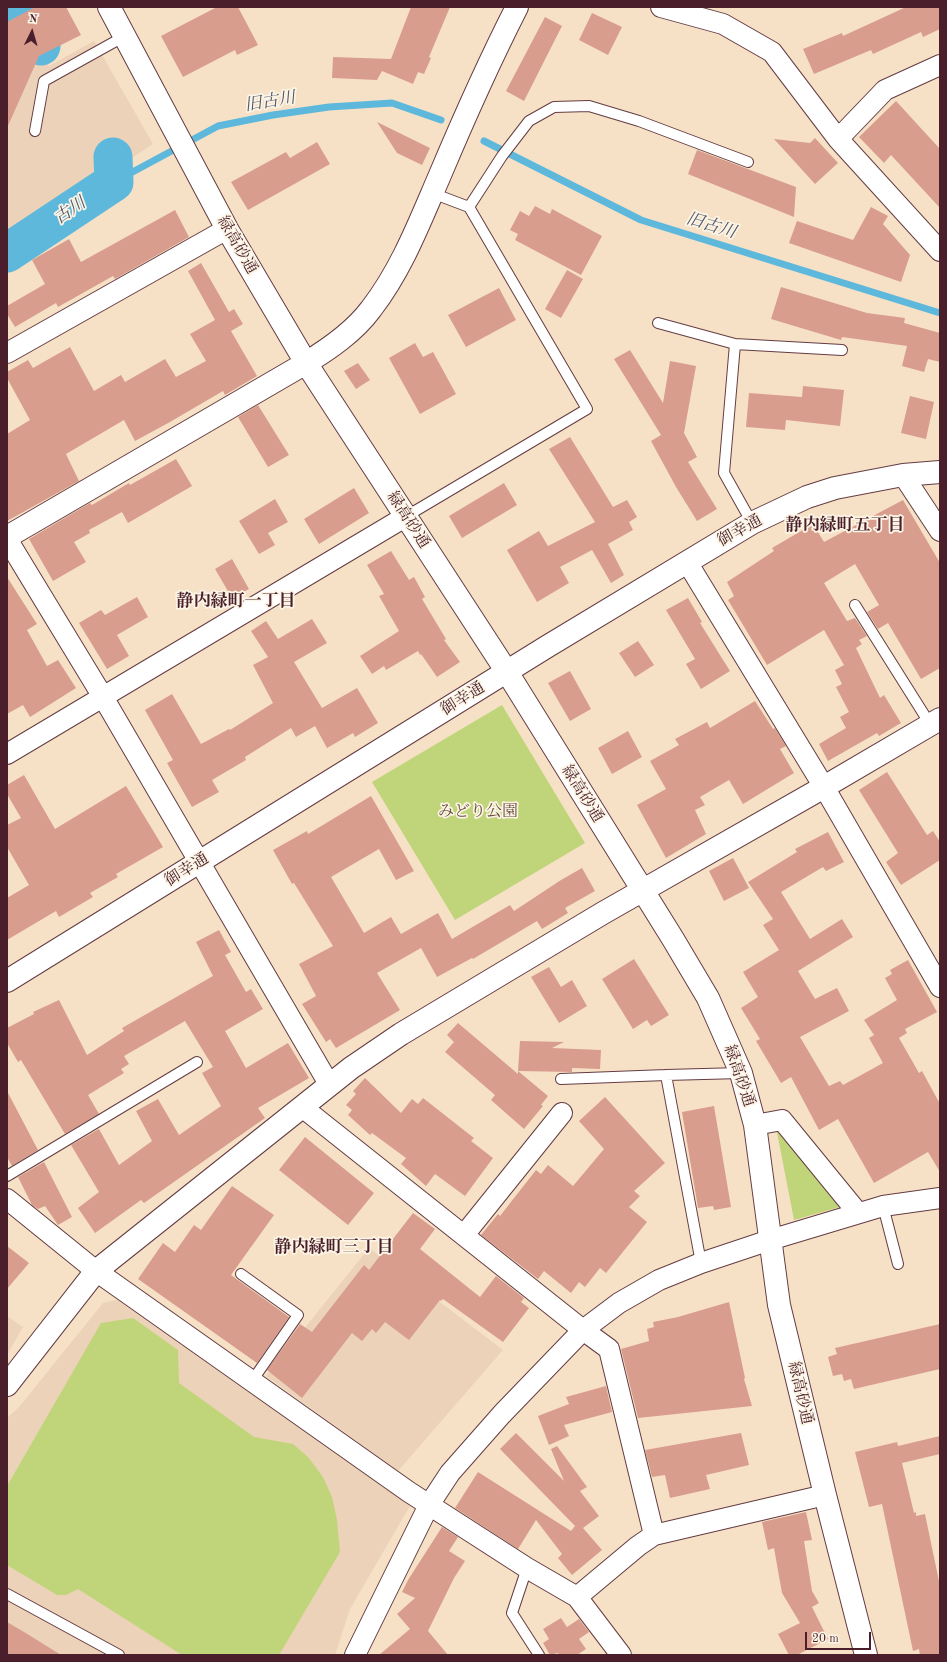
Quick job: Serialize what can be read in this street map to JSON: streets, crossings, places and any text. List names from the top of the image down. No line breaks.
{"streets":{"street":["緑高砂通","御幸通"]},"crossings":[["緑高砂通","御幸通"]],"districts":["静内緑町五丁目","静内緑町一丁目","静内緑町三丁目"],"water":["旧古川","古川"],"parks":["みどり公園"],"scale_bar":"20 m","north":"top"}
